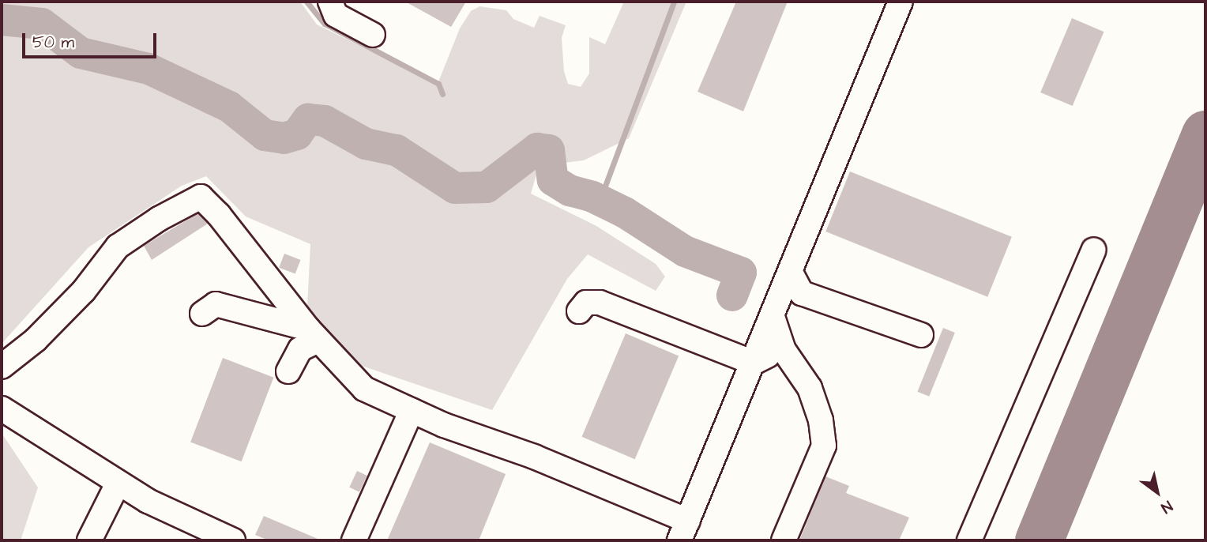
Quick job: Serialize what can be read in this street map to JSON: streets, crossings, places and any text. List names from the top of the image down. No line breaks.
{"scale_bar":"50 m","north":"bottom right"}
